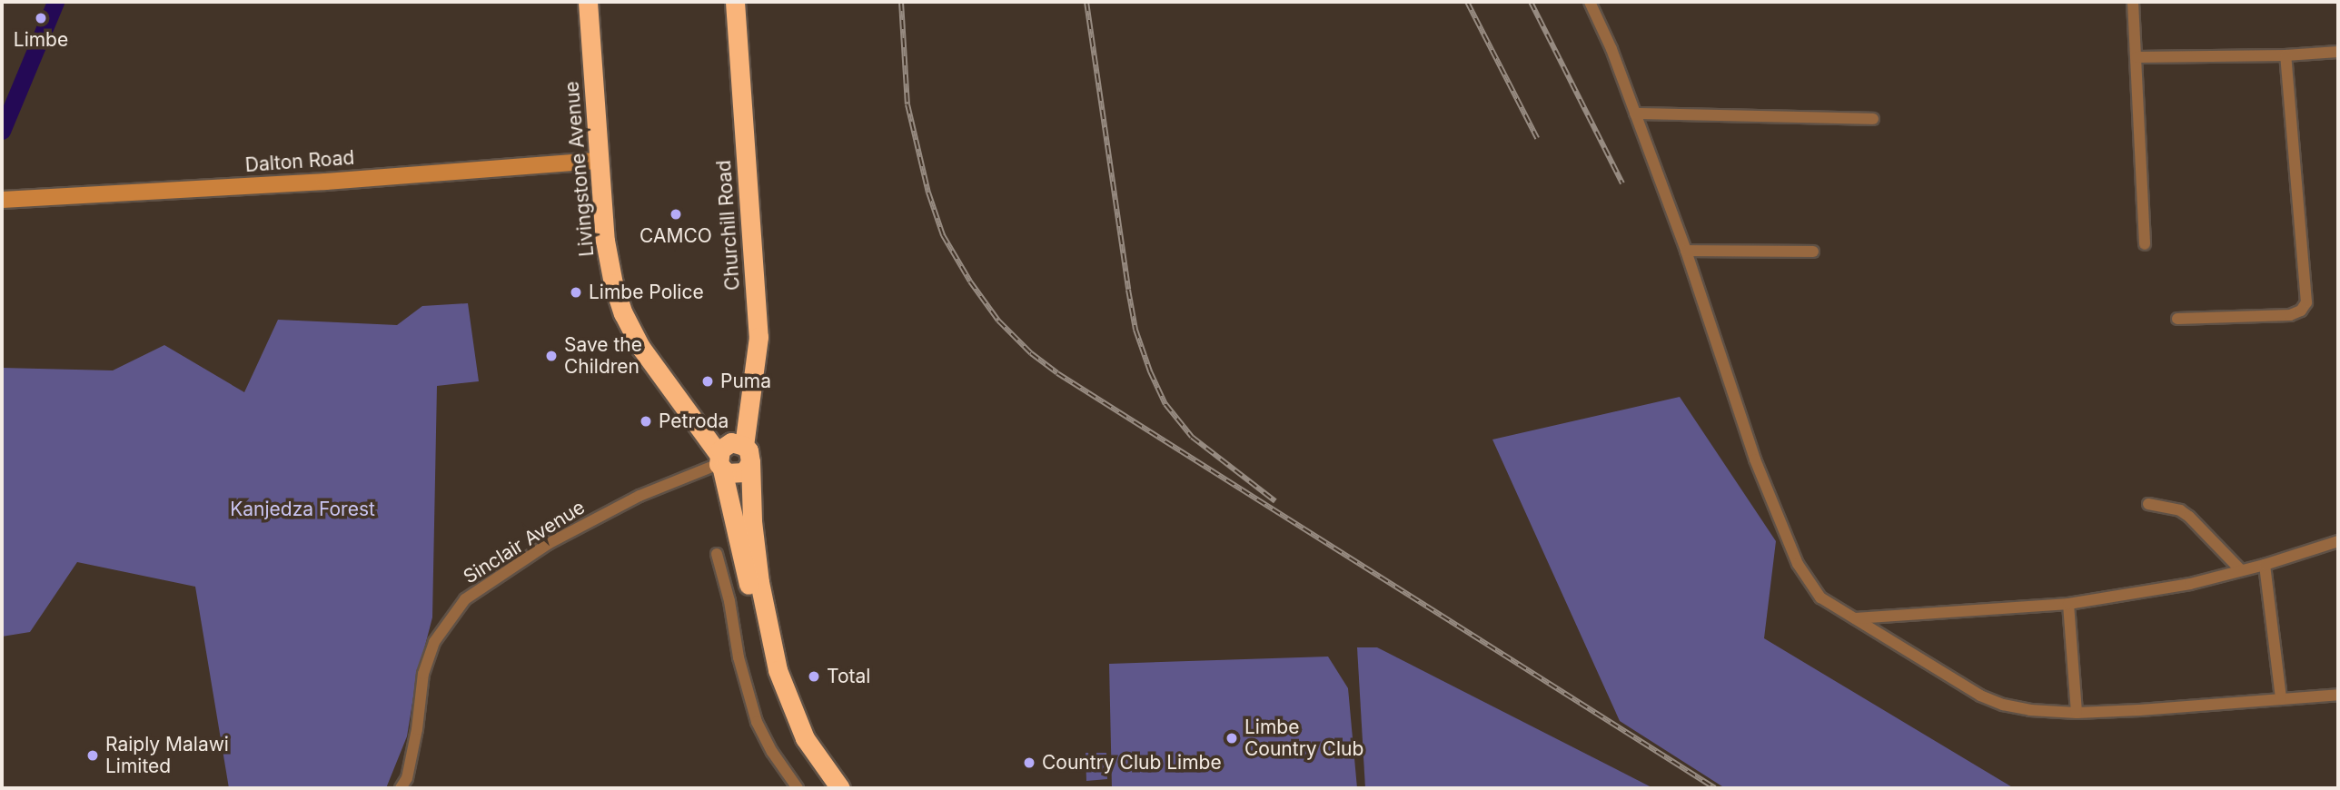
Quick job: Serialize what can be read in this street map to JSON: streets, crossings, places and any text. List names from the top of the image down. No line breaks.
{"streets":{"highway":["Livingstone Avenue","Churchill Road"],"main road":["Dalton Road"],"street":["Sinclair Avenue"]},"crossings":[["Dalton Road","Livingstone Avenue"],["Livingstone Avenue","Sinclair Avenue"]],"parks":["Kanjedza Forest"],"places":["Limbe","CAMCO","Limbe Police","Save the Children","Puma","Petroda","Total","Limbe Country Club","Raiply Malawi Limited","Country Club Limbe"]}
